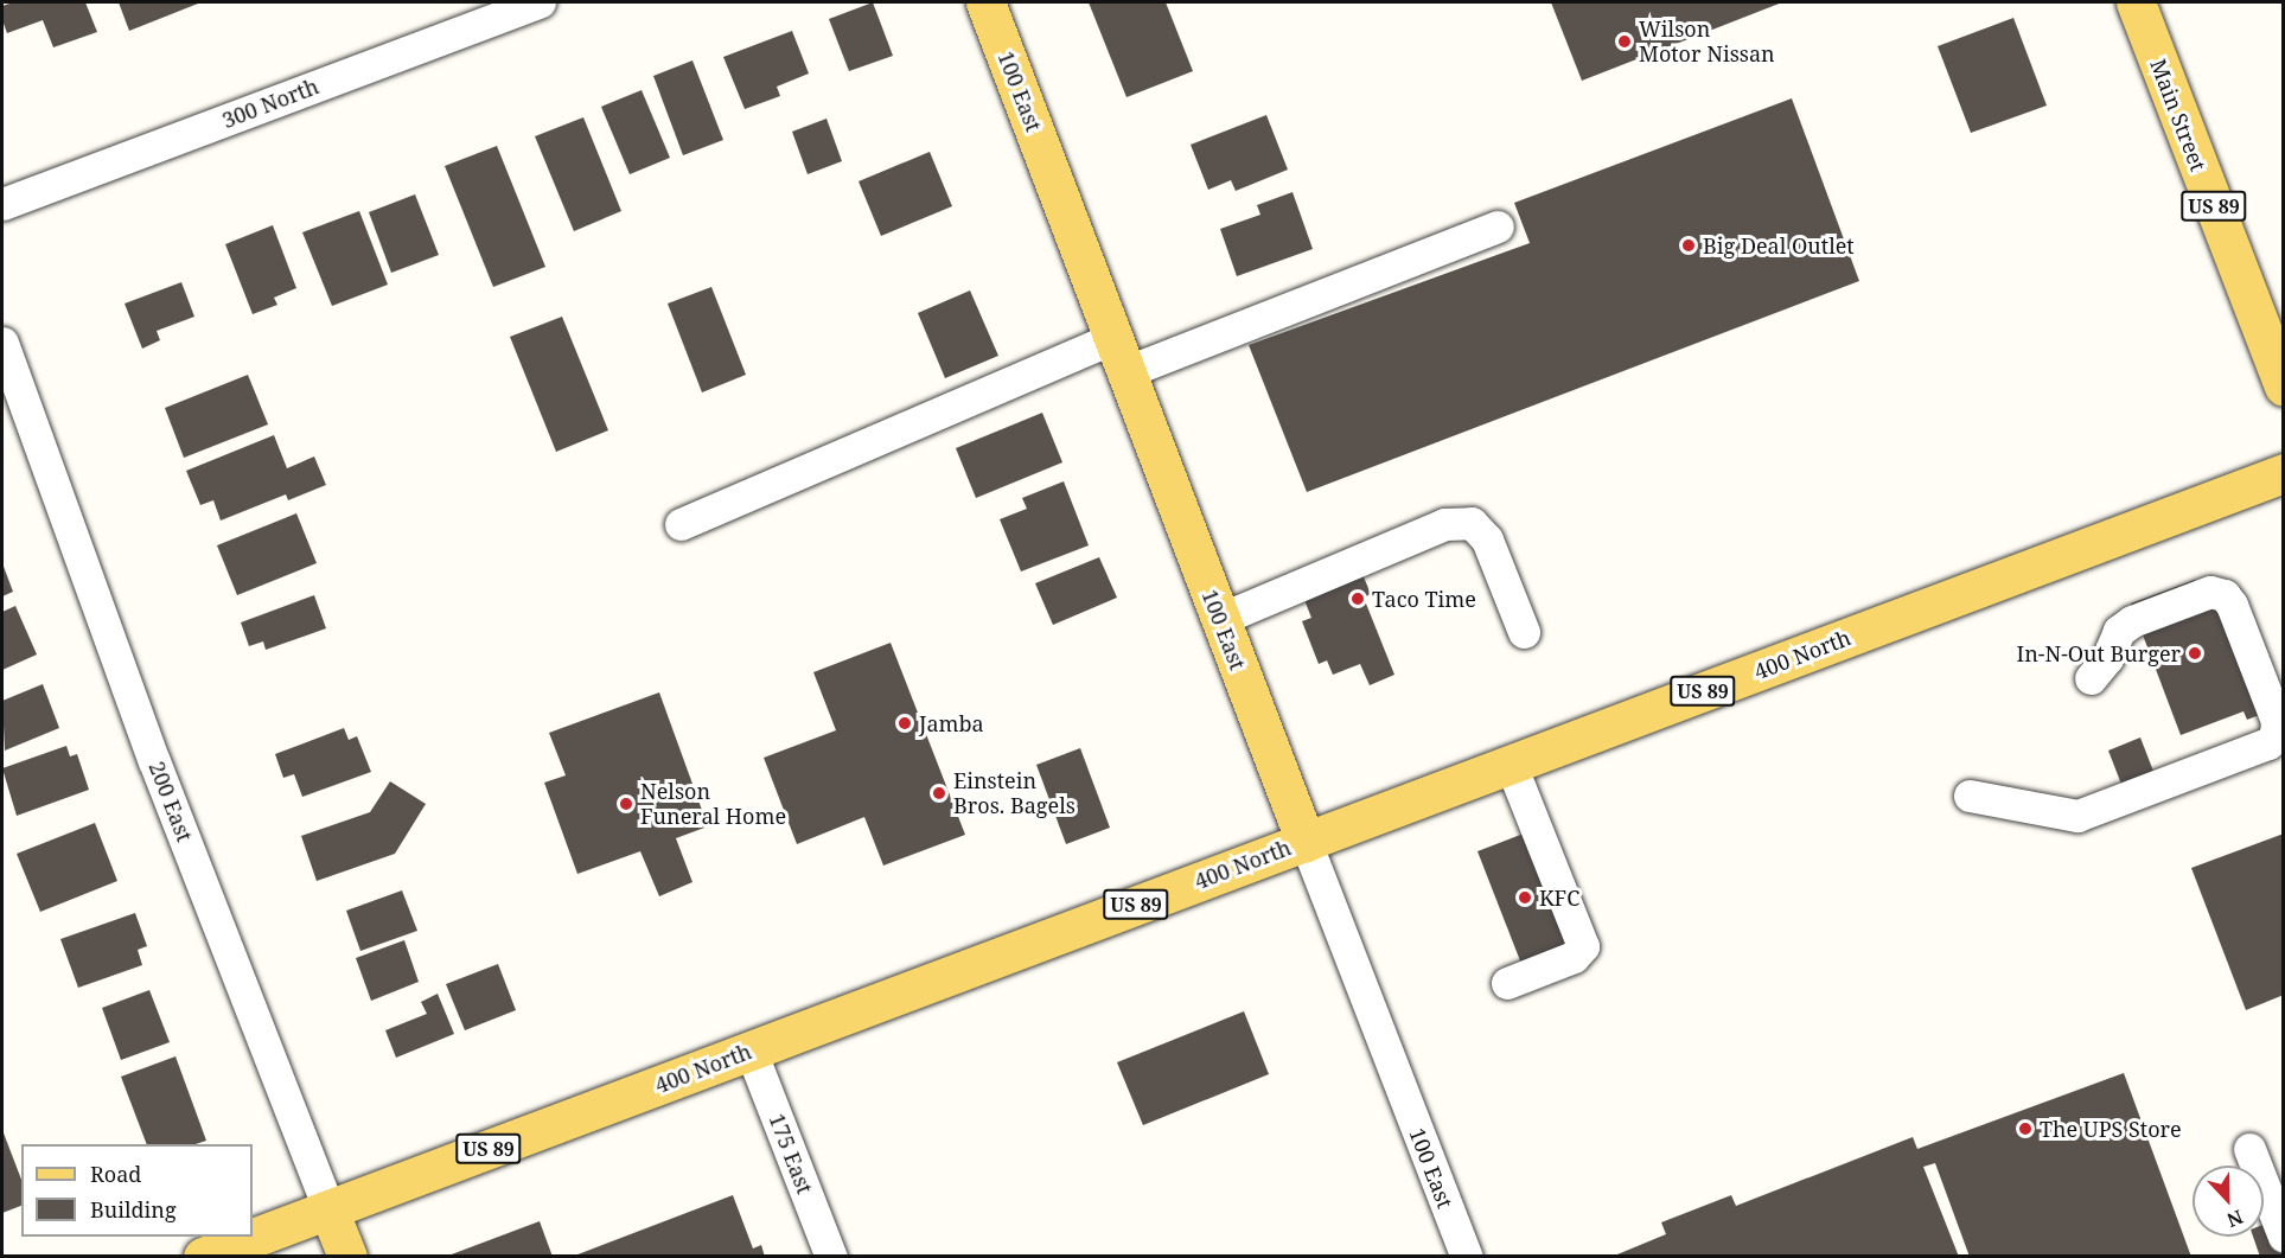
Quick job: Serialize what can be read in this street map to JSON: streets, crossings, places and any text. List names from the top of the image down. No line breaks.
{"streets":{"main road":["100 East","Main Street","US 89","400 North","200 East"],"street":["300 North","175 East"]},"crossings":[["100 East","400 North"],["400 North","200 East"],["400 North","175 East"]],"places":["Wilson Motor Nissan","Big Deal Outlet","Taco Time","In-N-Out Burger","Jamba","Einstein Bros. Bagels","Nelson Funeral Home","KFC","The UPS Store"],"legend":["Road","Building"],"north":"bottom"}
